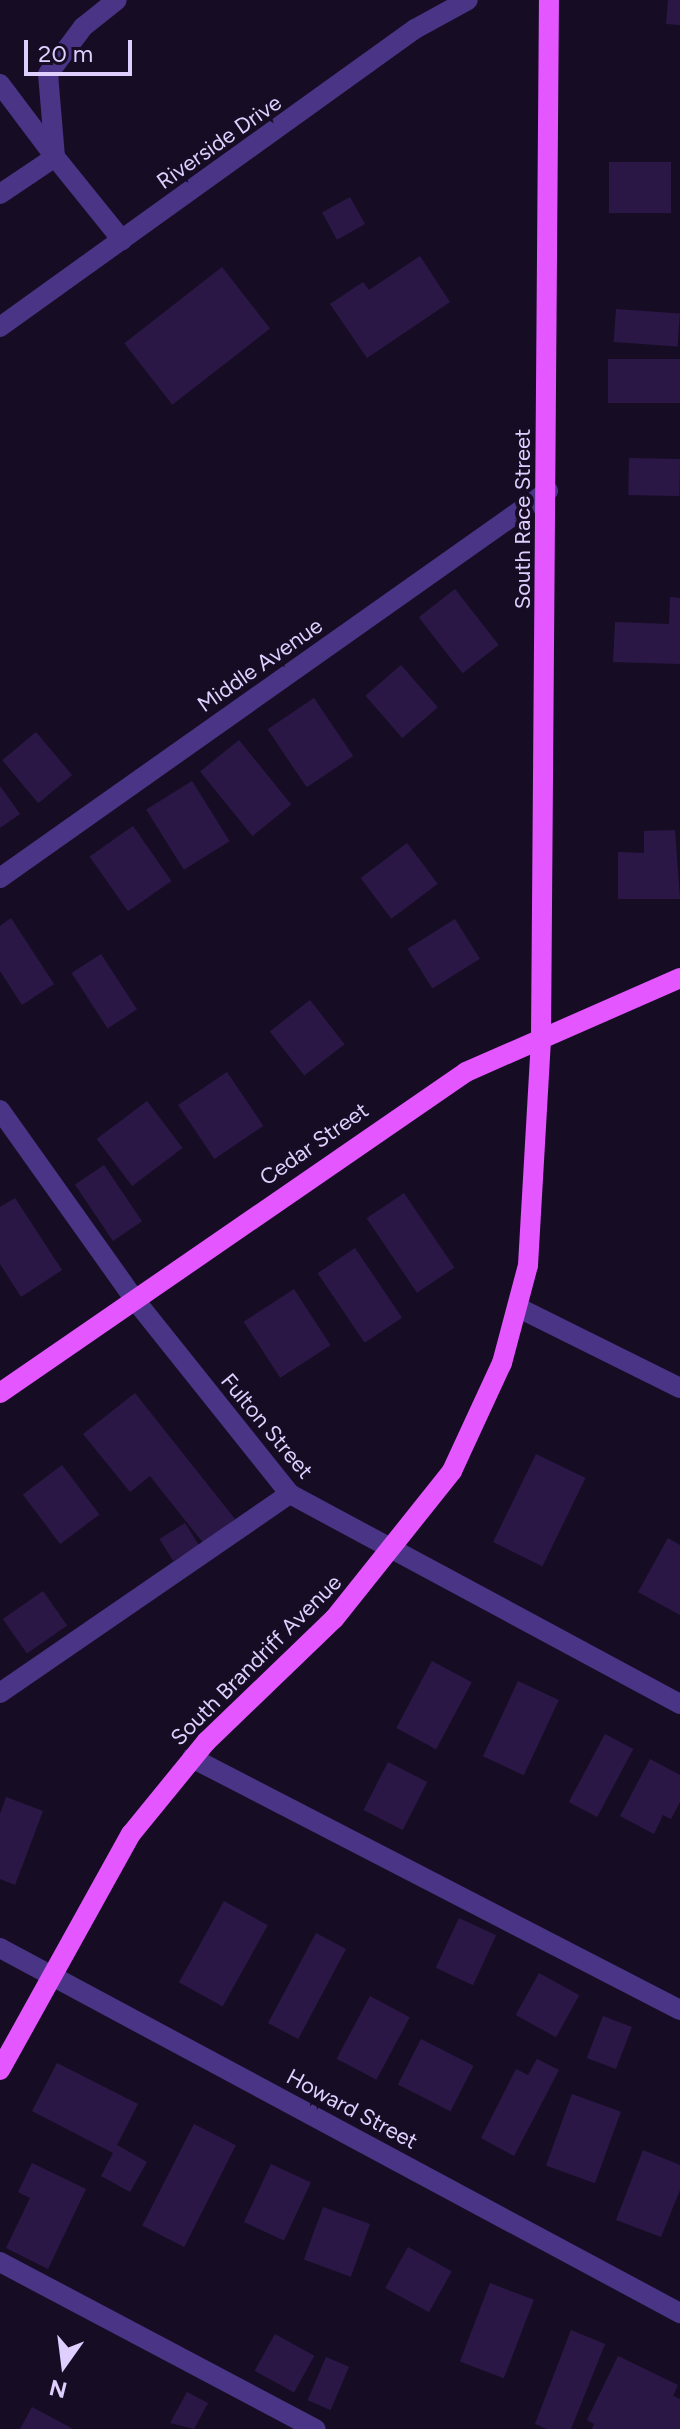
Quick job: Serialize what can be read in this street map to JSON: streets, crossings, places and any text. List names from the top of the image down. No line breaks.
{"streets":{"main road":["South Race Street","Cedar Street","South Brandriff Avenue"],"street":["Riverside Drive","Middle Avenue","Fulton Street","Howard Street"]},"crossings":[["South Race Street","Middle Avenue"],["South Race Street","Cedar Street"],["South Race Street","South Brandriff Avenue"],["Cedar Street","Fulton Street"],["Cedar Street","South Brandriff Avenue"],["Fulton Street","South Brandriff Avenue"],["South Brandriff Avenue","Howard Street"]],"scale_bar":"20 m","north":"bottom"}
